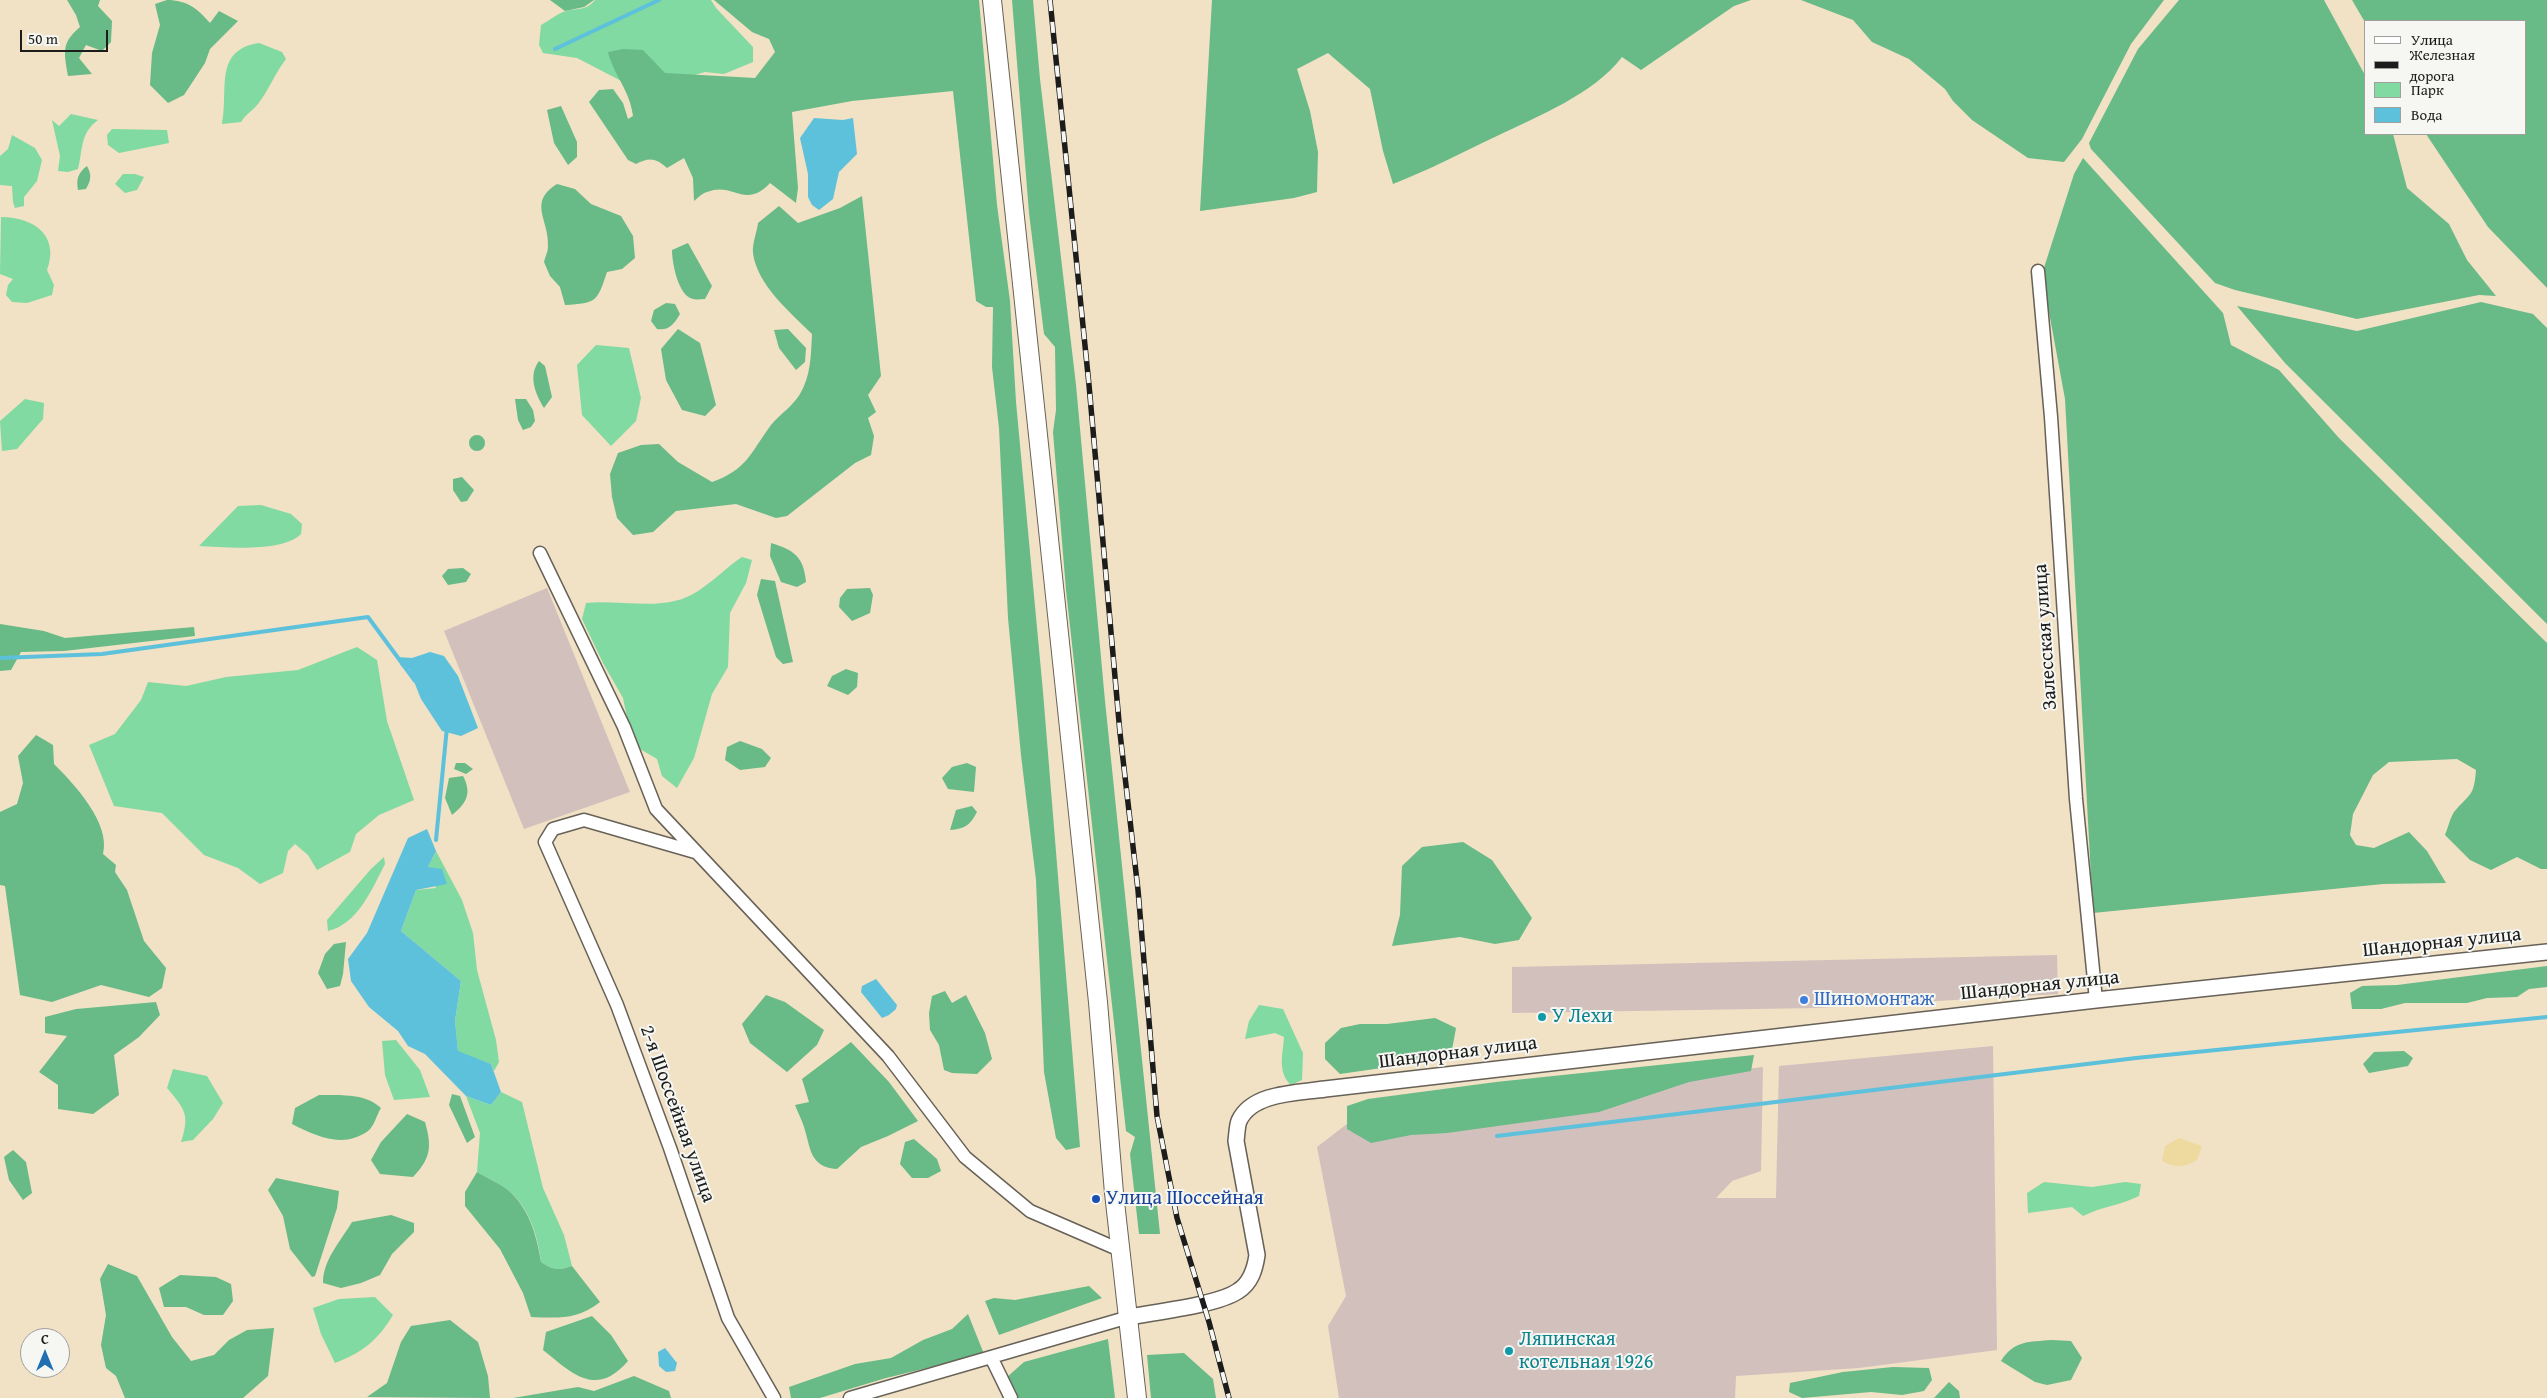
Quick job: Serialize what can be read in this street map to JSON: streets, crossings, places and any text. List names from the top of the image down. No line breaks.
{"streets":{"street":["Залесская улица","Шандорная улица","2-я Шоссейная улица"]},"crossings":[["Залесская улица","Шандорная улица"]],"places":["Шиномонтаж","У Лехи","Улица Шоссейная","Ляпинская котельная 1926"],"legend":["Улица","Железная дорога","Парк","Вода"],"scale_bar":"50 m","north":"top"}
